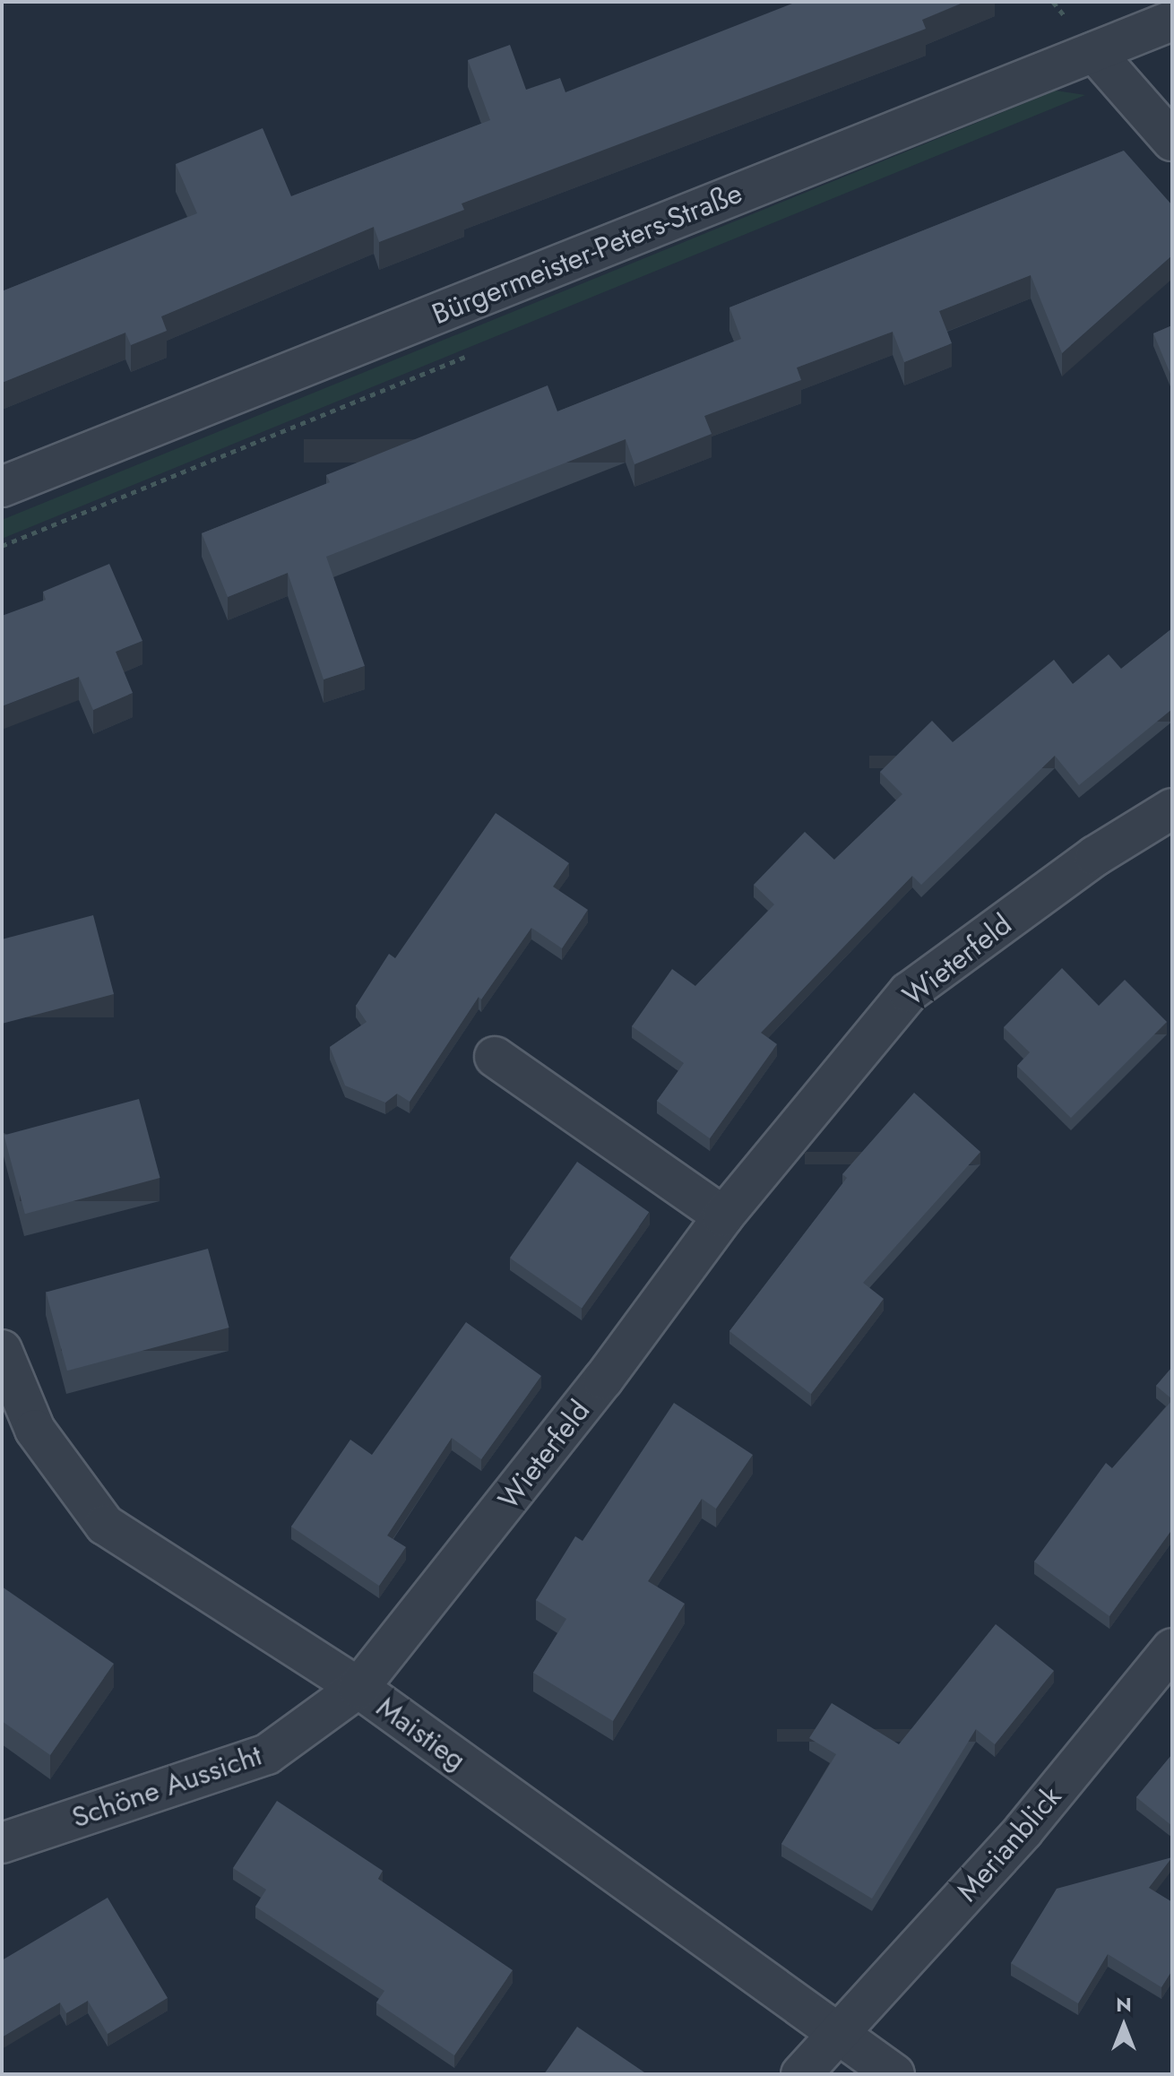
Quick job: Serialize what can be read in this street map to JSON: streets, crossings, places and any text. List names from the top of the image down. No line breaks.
{"streets":{"street":["Bürgermeister-Peters-Straße","Wieterfeld","Maistieg","Schöne Aussicht","Merianblick"]},"crossings":[["Wieterfeld","Maistieg"],["Wieterfeld","Schöne Aussicht"],["Maistieg","Schöne Aussicht"],["Maistieg","Merianblick"]],"north":"top"}
